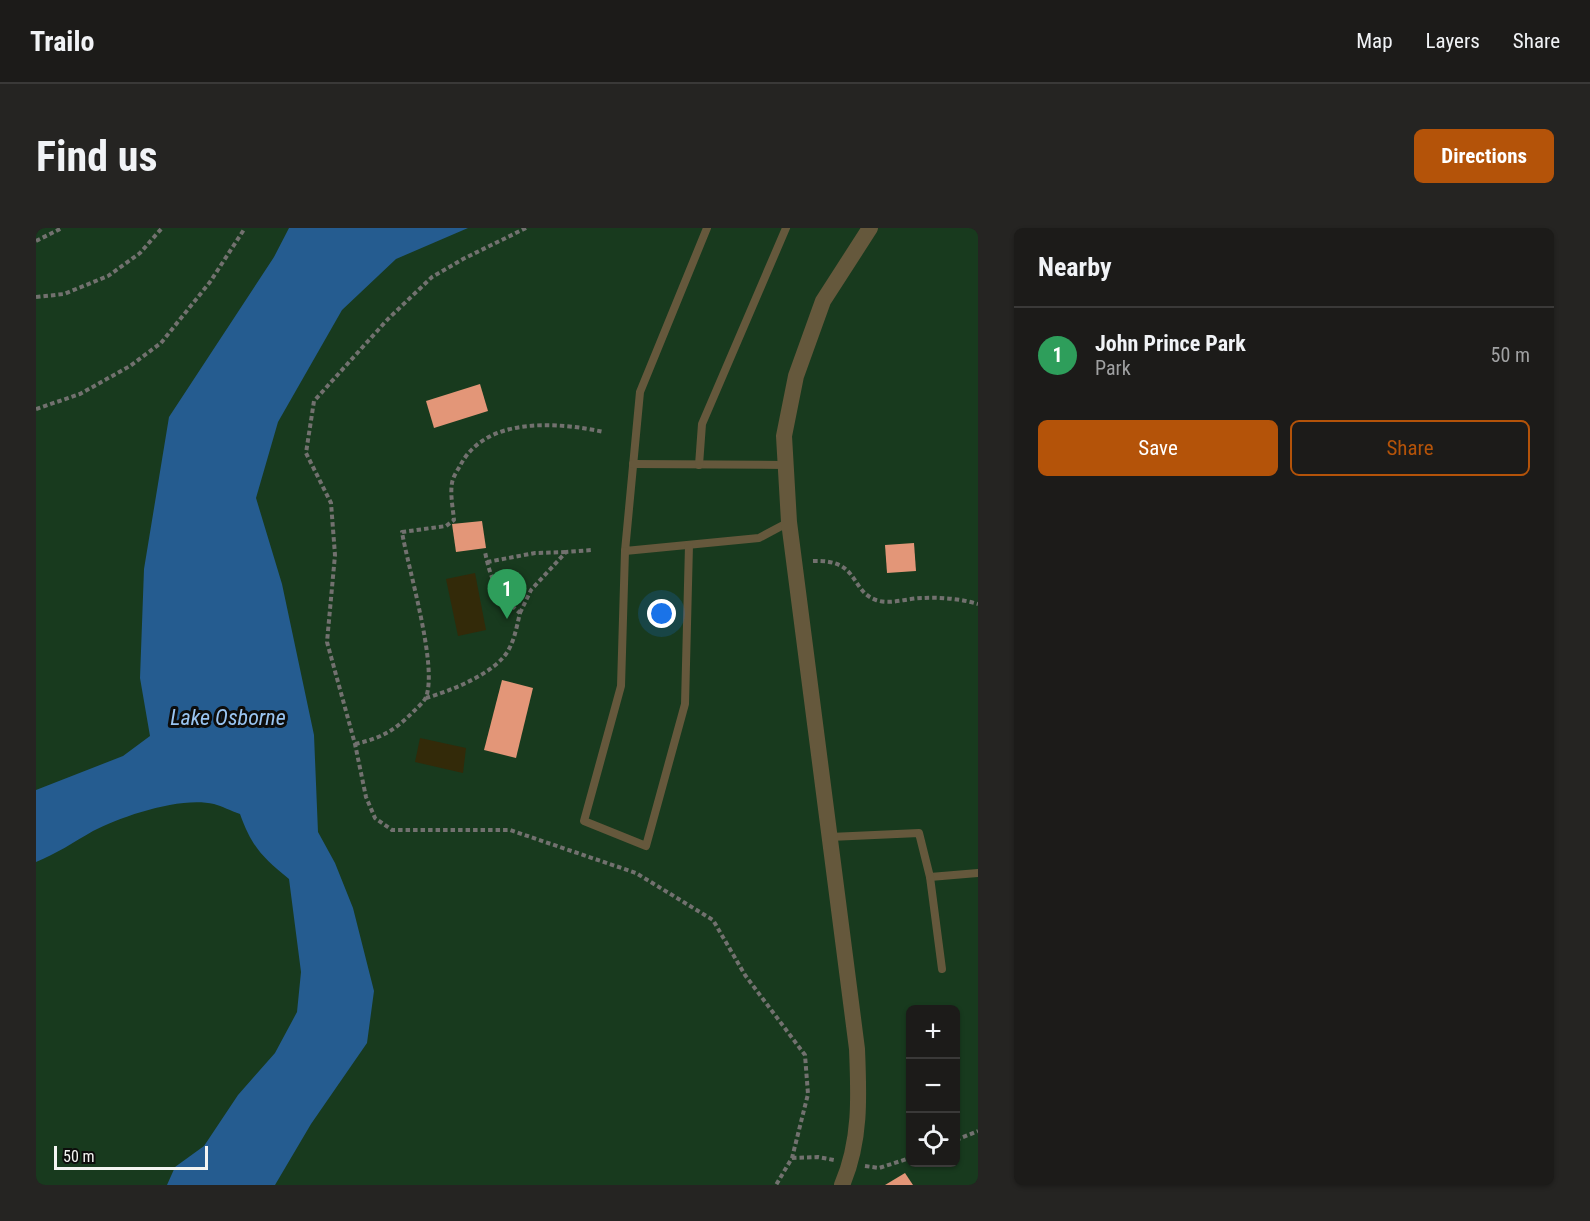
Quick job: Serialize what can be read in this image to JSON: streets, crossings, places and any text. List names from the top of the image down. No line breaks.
{"water":["Lake Osborne"],"scale_bar":"50 m","page":{"header":"Trailo","nav":["Map","Layers","Share"],"buttons":["Directions",["Save","Share"]],"title":"Find us","heading":"Nearby","list":[{"mark":"1","name":"John Prince Park","note":"Park","value":"50 m"}],"pins":"1","map_buttons":["+","−"],"scale":"50 m"}}
